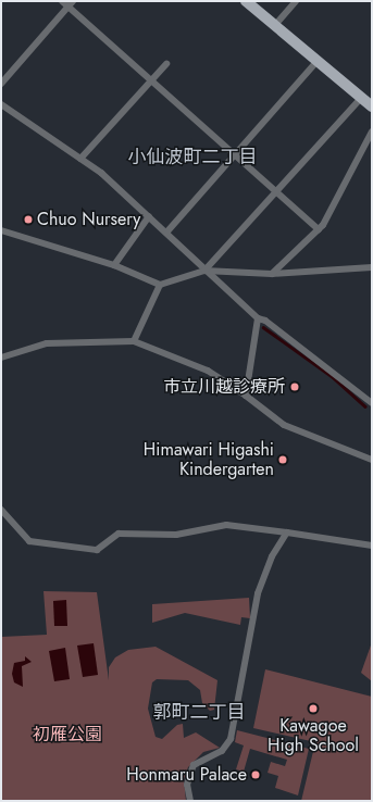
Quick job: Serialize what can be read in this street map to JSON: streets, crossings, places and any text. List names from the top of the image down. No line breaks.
{"districts":["小仙波町二丁目","郭町二丁目"],"parks":["初雁公園"],"places":["Chuo Nursery","市立川越診療所","Himawari Higashi Kindergarten","Kawagoe High School","Honmaru Palace"]}
